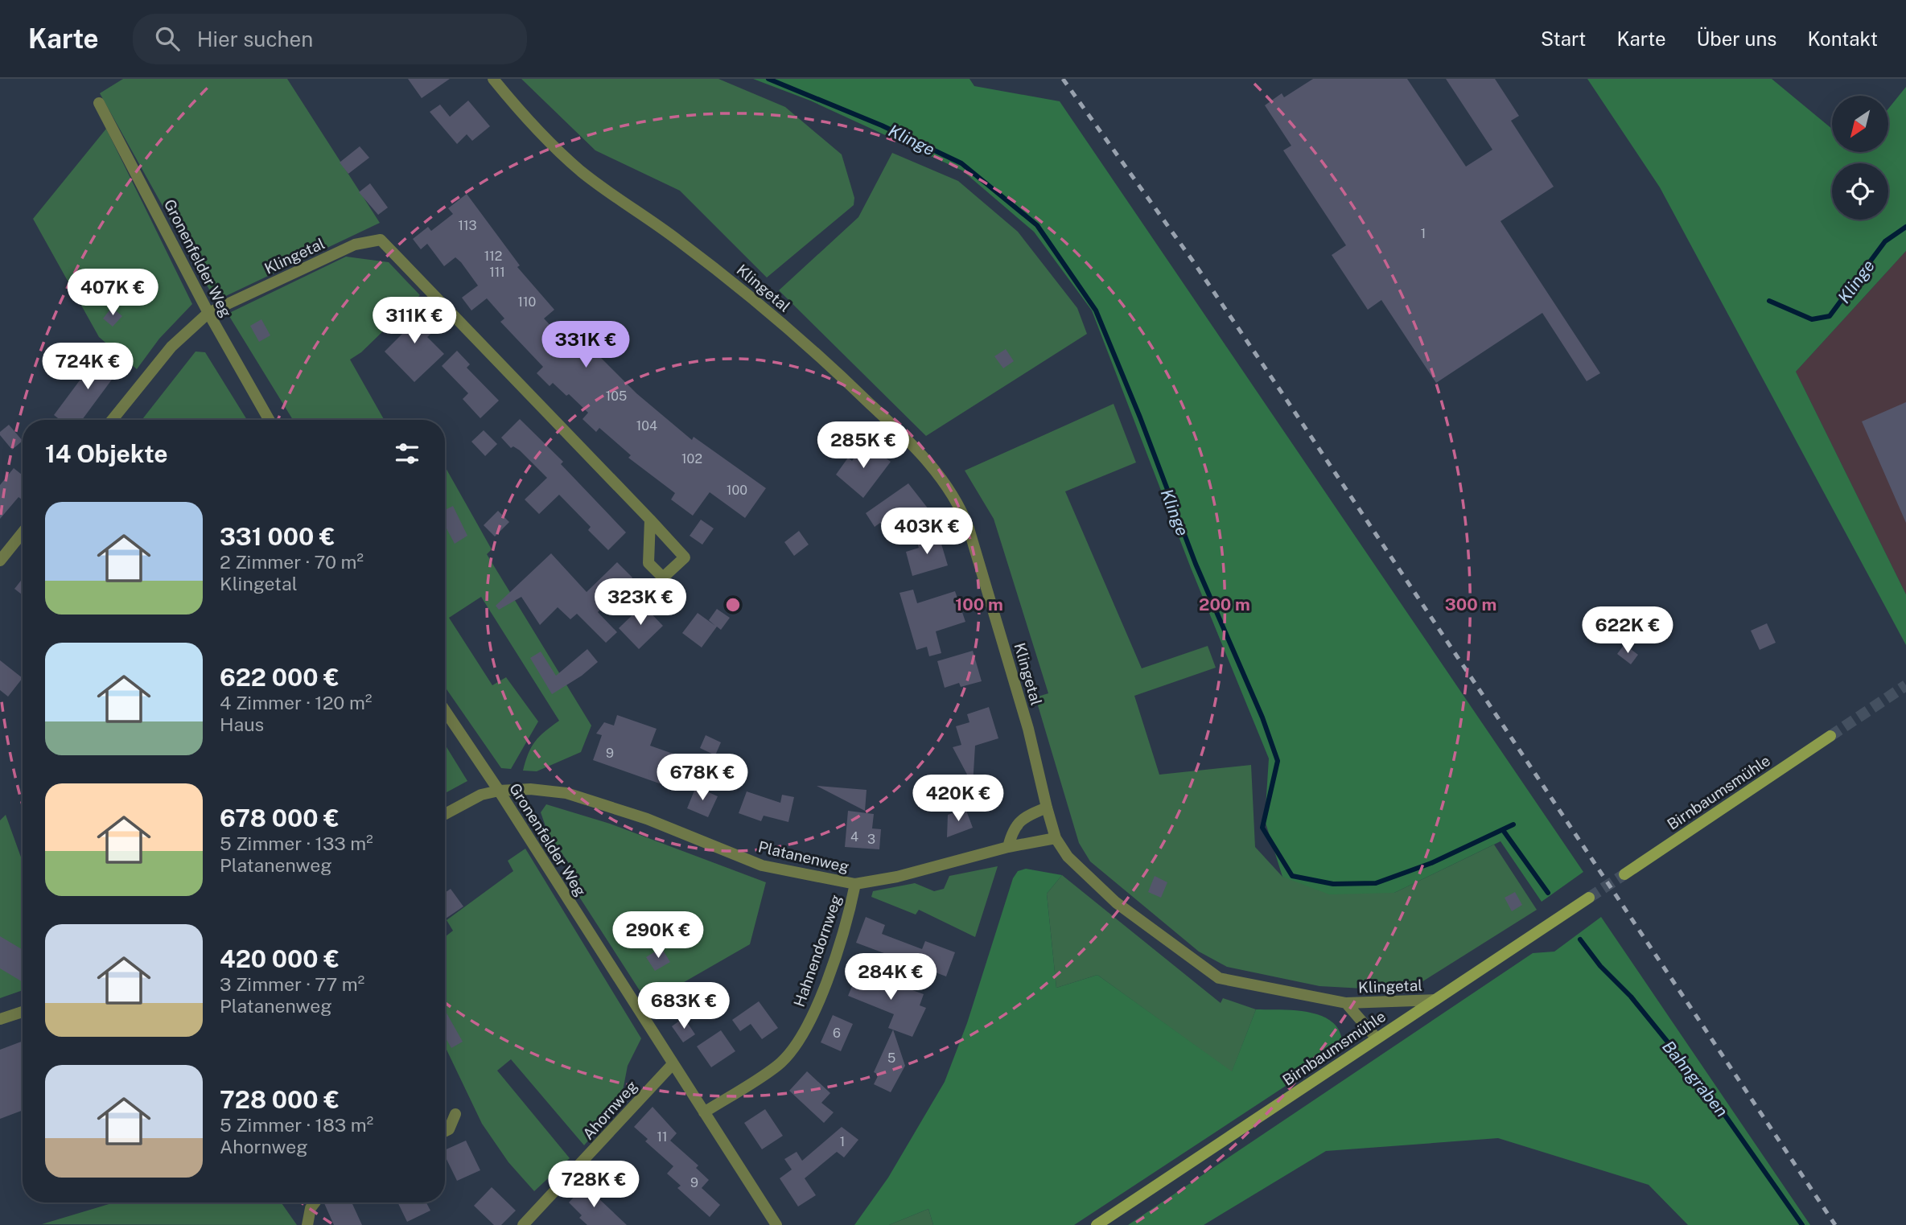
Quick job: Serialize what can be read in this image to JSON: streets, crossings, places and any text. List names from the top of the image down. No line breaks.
{"streets":{"main road":["Birnbaumsmühle"],"street":["Klingetal","Gronenfelder Weg","Platanenweg","Hahnendornweg","Ahornweg"]},"crossings":[["Klingetal","Gronenfelder Weg"],["Klingetal","Birnbaumsmühle"],["Klingetal","Platanenweg"],["Gronenfelder Weg","Platanenweg"],["Gronenfelder Weg","Hahnendornweg"],["Gronenfelder Weg","Ahornweg"],["Platanenweg","Hahnendornweg"]],"water":["Klinge","Bahngraben"],"house_numbers":["113","1","112","111","110","105","104","102","100","9","4","3","6","5","11","1","9"],"north":"bottom left","page":{"header":"Karte","search":"Hier suchen","nav":["Start","Karte","Über uns","Kontakt"],"price":["407K €","311K €","331K €","724K €","285K €","403K €","323K €","622K €","678K €","420K €","290K €","284K €","683K €","728K €"],"heading":"14 Objekte","list":[{"name":"331 000 €","note":"2 Zimmer · 70 m² · Klingetal"},{"name":"622 000 €","note":"4 Zimmer · 120 m² · Haus"},{"name":"678 000 €","note":"5 Zimmer · 133 m² · Platanenweg"},{"name":"420 000 €","note":"3 Zimmer · 77 m² · Platanenweg"},{"name":"728 000 €","note":"5 Zimmer · 183 m² · Ahornweg"}]},"rings":["100 m","200 m","300 m"]}
